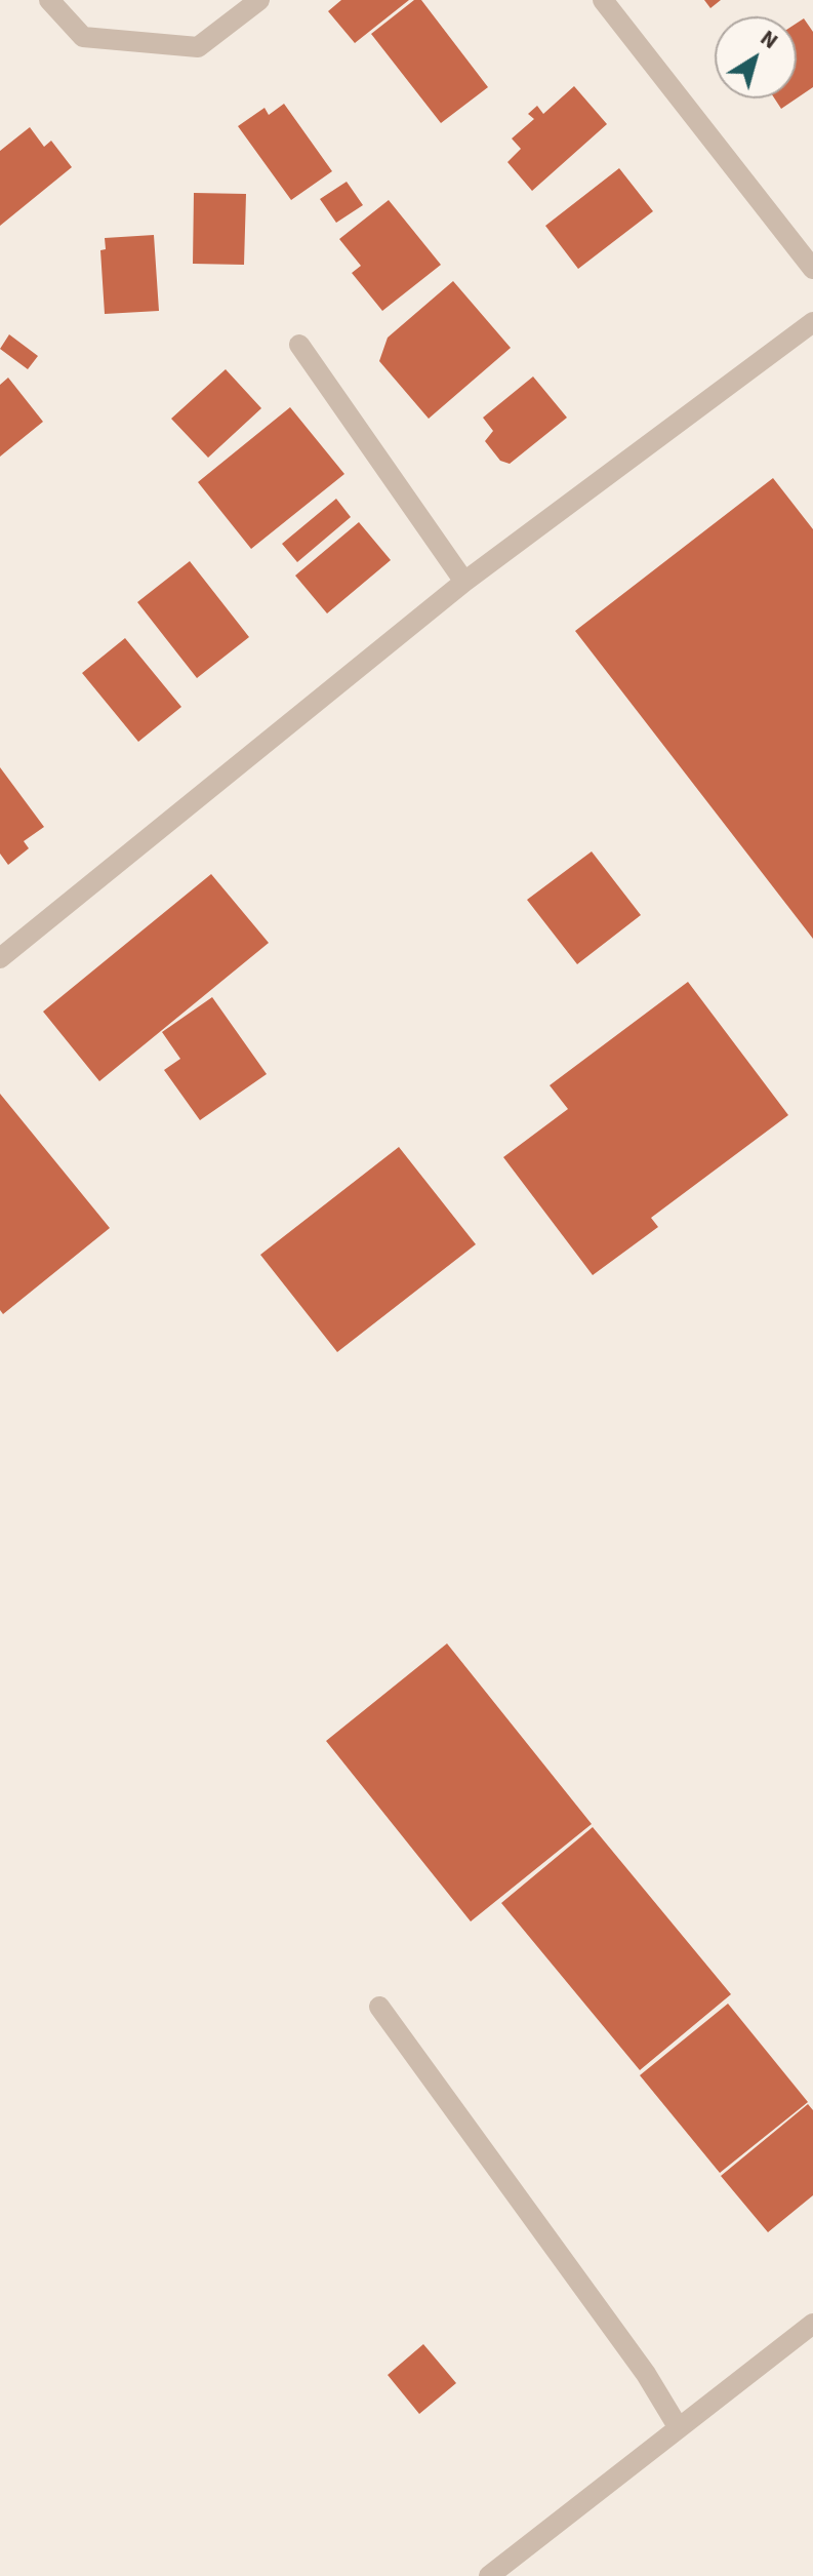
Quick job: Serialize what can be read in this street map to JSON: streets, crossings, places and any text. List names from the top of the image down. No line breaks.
{"north":"top right"}
